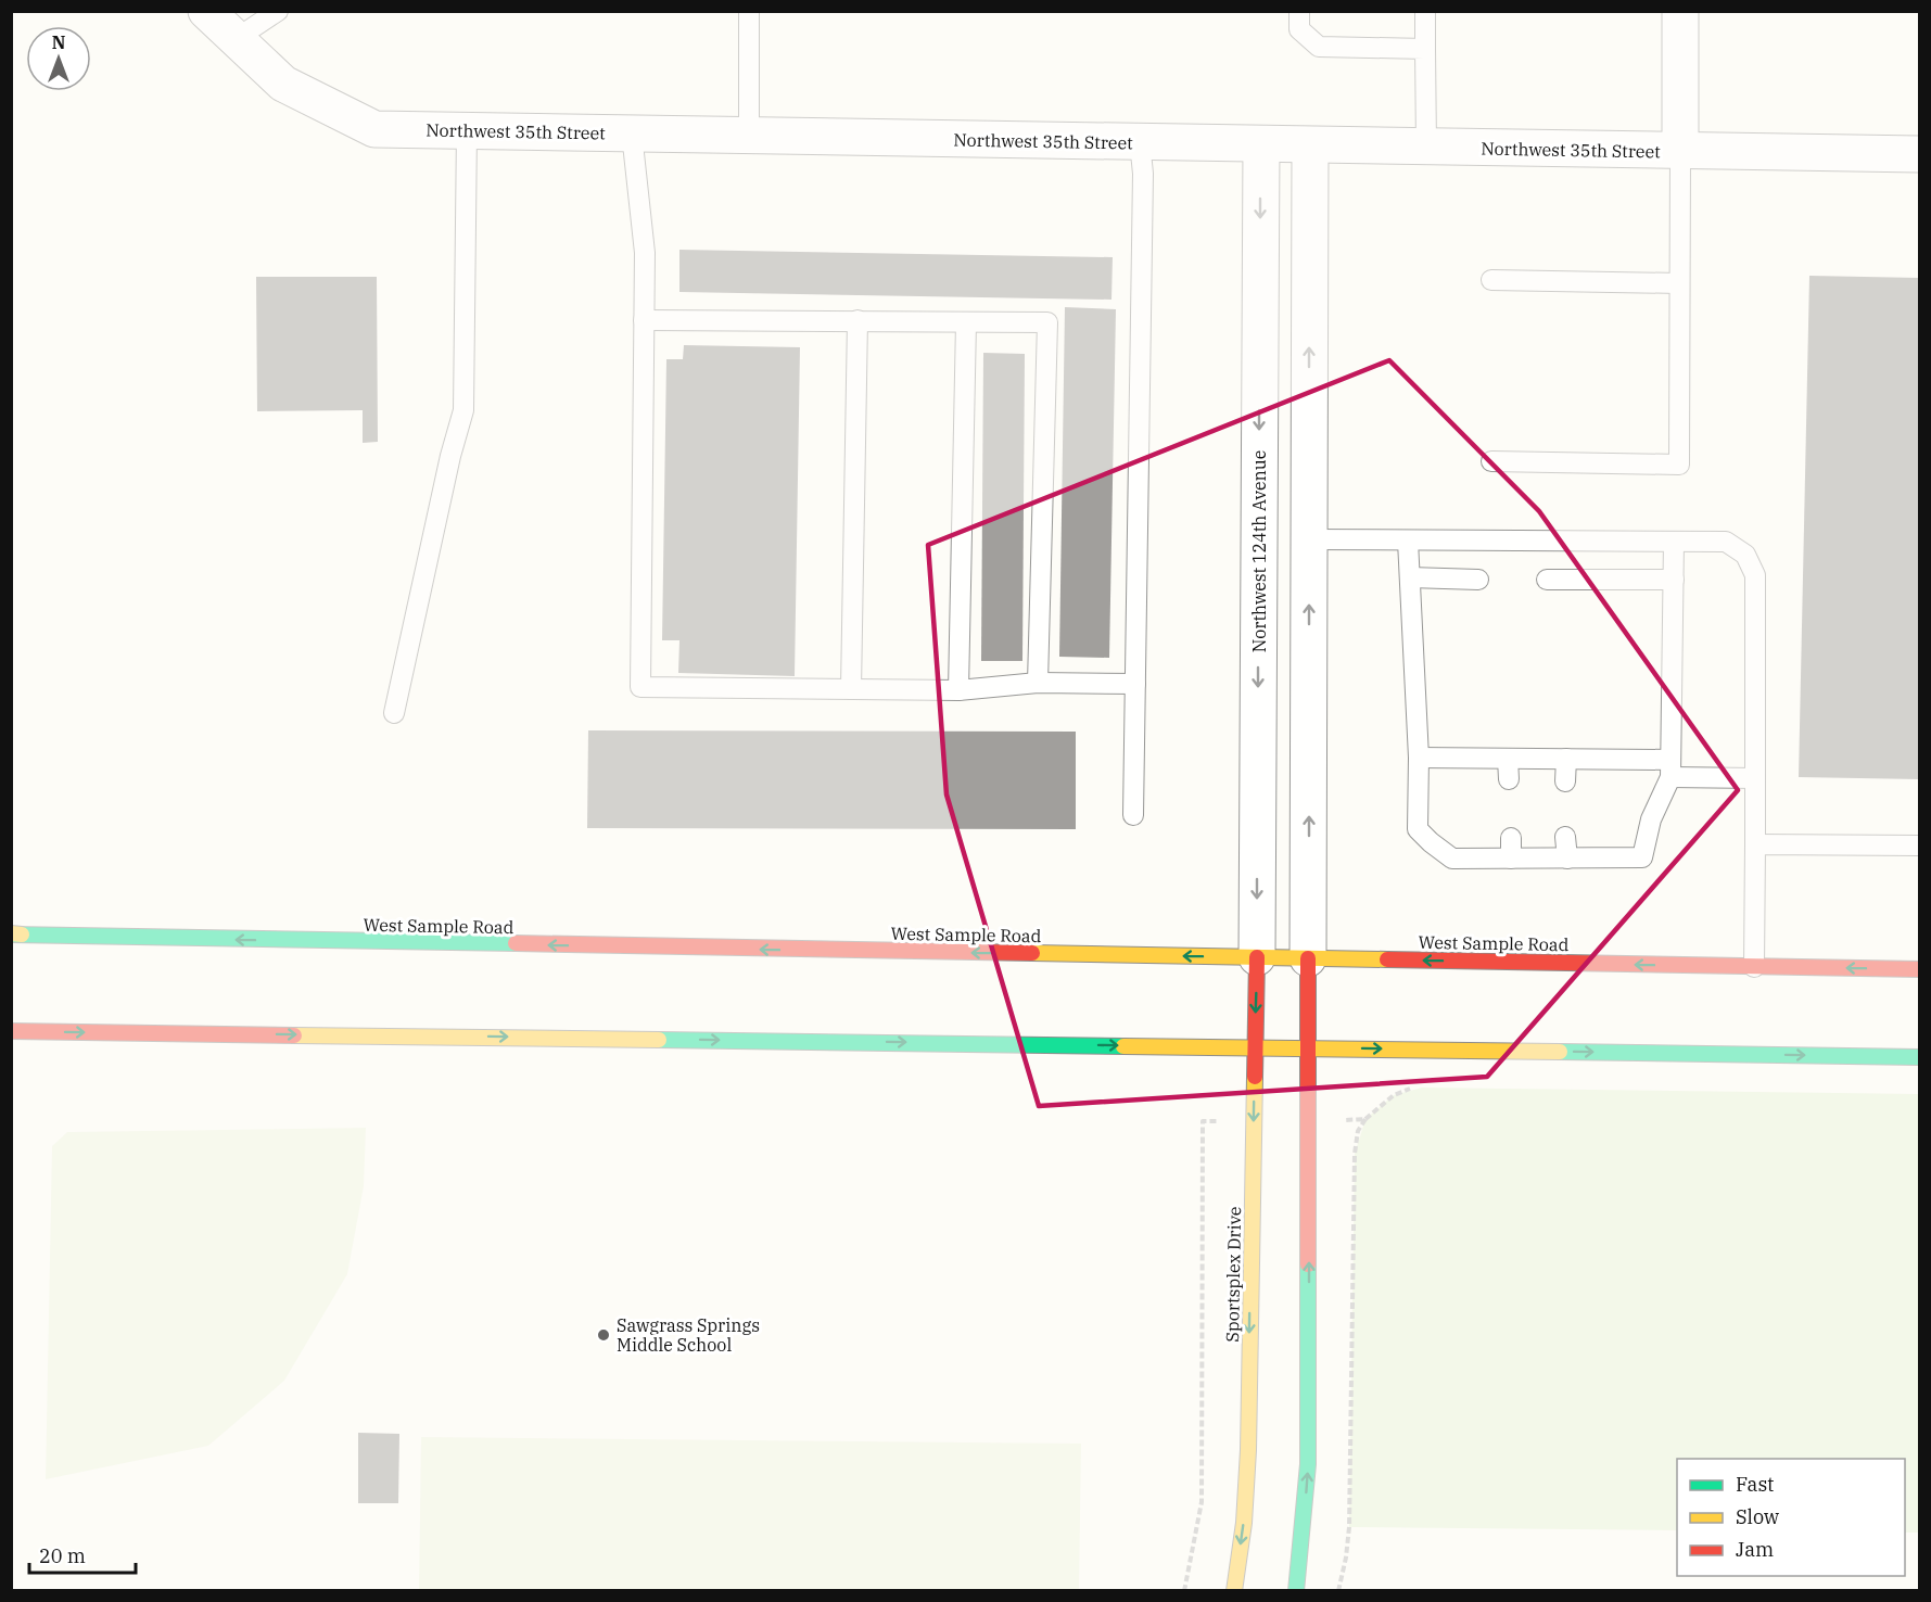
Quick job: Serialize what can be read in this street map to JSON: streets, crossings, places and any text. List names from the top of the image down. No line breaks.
{"streets":{"main road":["West Sample Road","Sportsplex Drive"],"street":["Northwest 35th Street","Northwest 124th Avenue"]},"crossings":[["Northwest 35th Street","Northwest 124th Avenue"],["Northwest 124th Avenue","West Sample Road"],["Northwest 124th Avenue","Sportsplex Drive"],["West Sample Road","Sportsplex Drive"]],"places":["Sawgrass Springs Middle School"],"legend":["Fast","Slow","Jam"],"scale_bar":"20 m","north":"top"}
